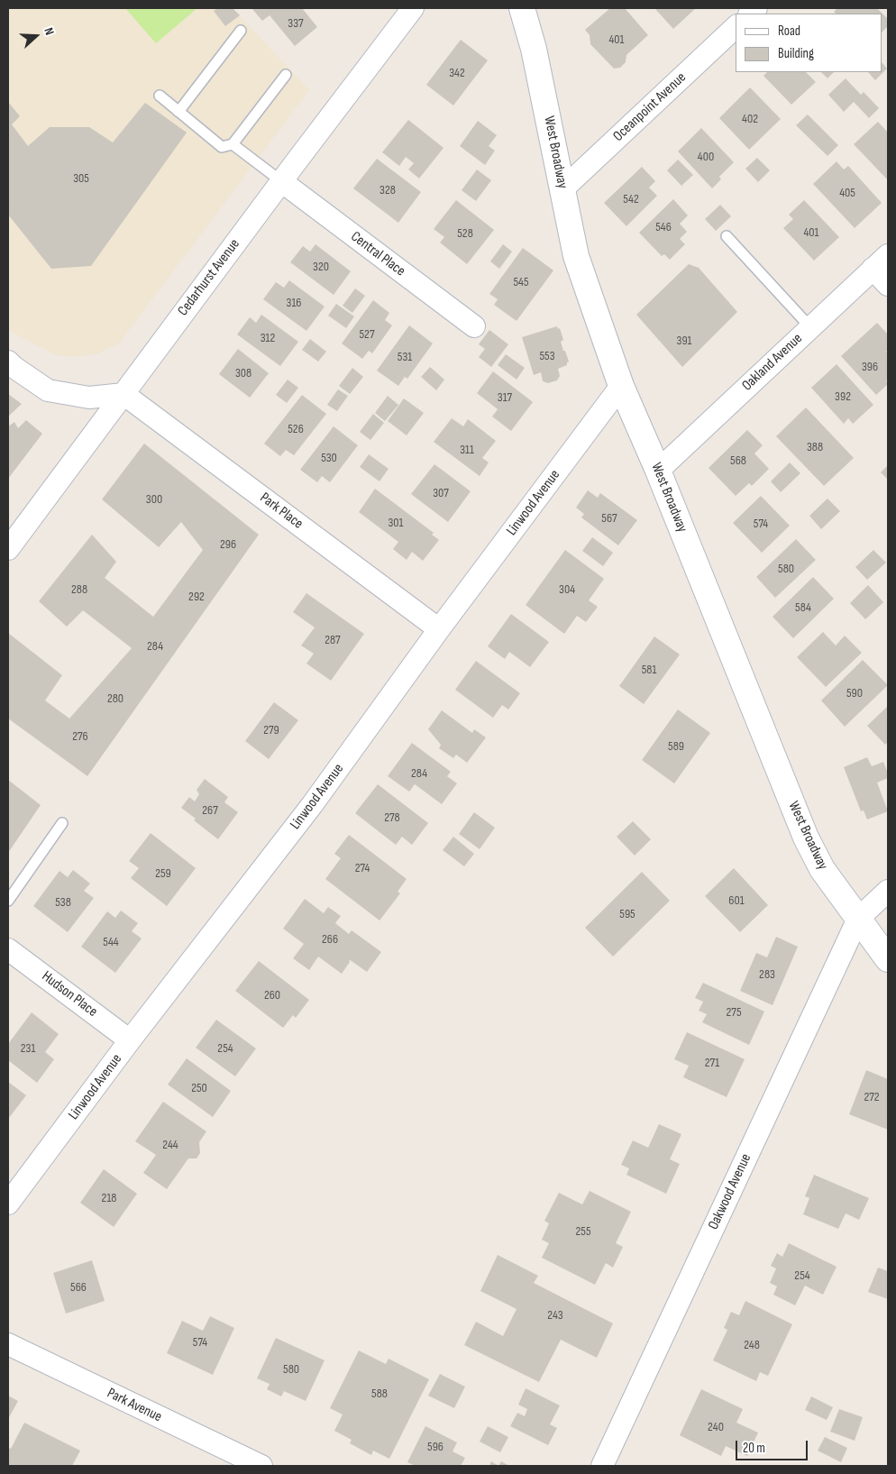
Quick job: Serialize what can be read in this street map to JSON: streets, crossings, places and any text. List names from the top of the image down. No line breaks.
{"streets":{"main road":["West Broadway"],"street":["Oceanpoint Avenue","Central Place","Cedarhurst Avenue","Oakland Avenue","Linwood Avenue","Park Place","Hudson Place","Oakwood Avenue","Park Avenue"]},"crossings":[["Oceanpoint Avenue","West Broadway"],["West Broadway","Oakland Avenue"],["West Broadway","Linwood Avenue"],["West Broadway","Oakwood Avenue"],["Central Place","Cedarhurst Avenue"],["Cedarhurst Avenue","Park Place"],["Linwood Avenue","Park Place"],["Linwood Avenue","Hudson Place"]],"house_numbers":["337","401","342","402","400","305","328","405","542","546","401","528","320","545","316","527","312","391","553","531","396","308","392","317","526","388","311","530","568","307","300","567","301","574","296","580","288","304","292","584","287","284","581","590","280","279","276","589","284","267","278","274","259","601","538","595","266","544","283","260","275","231","254","271","250","272","244","218","255","254","566","243","574","248","580","588","240","596"],"legend":["Road","Building"],"scale_bar":"20 m","north":"right"}
